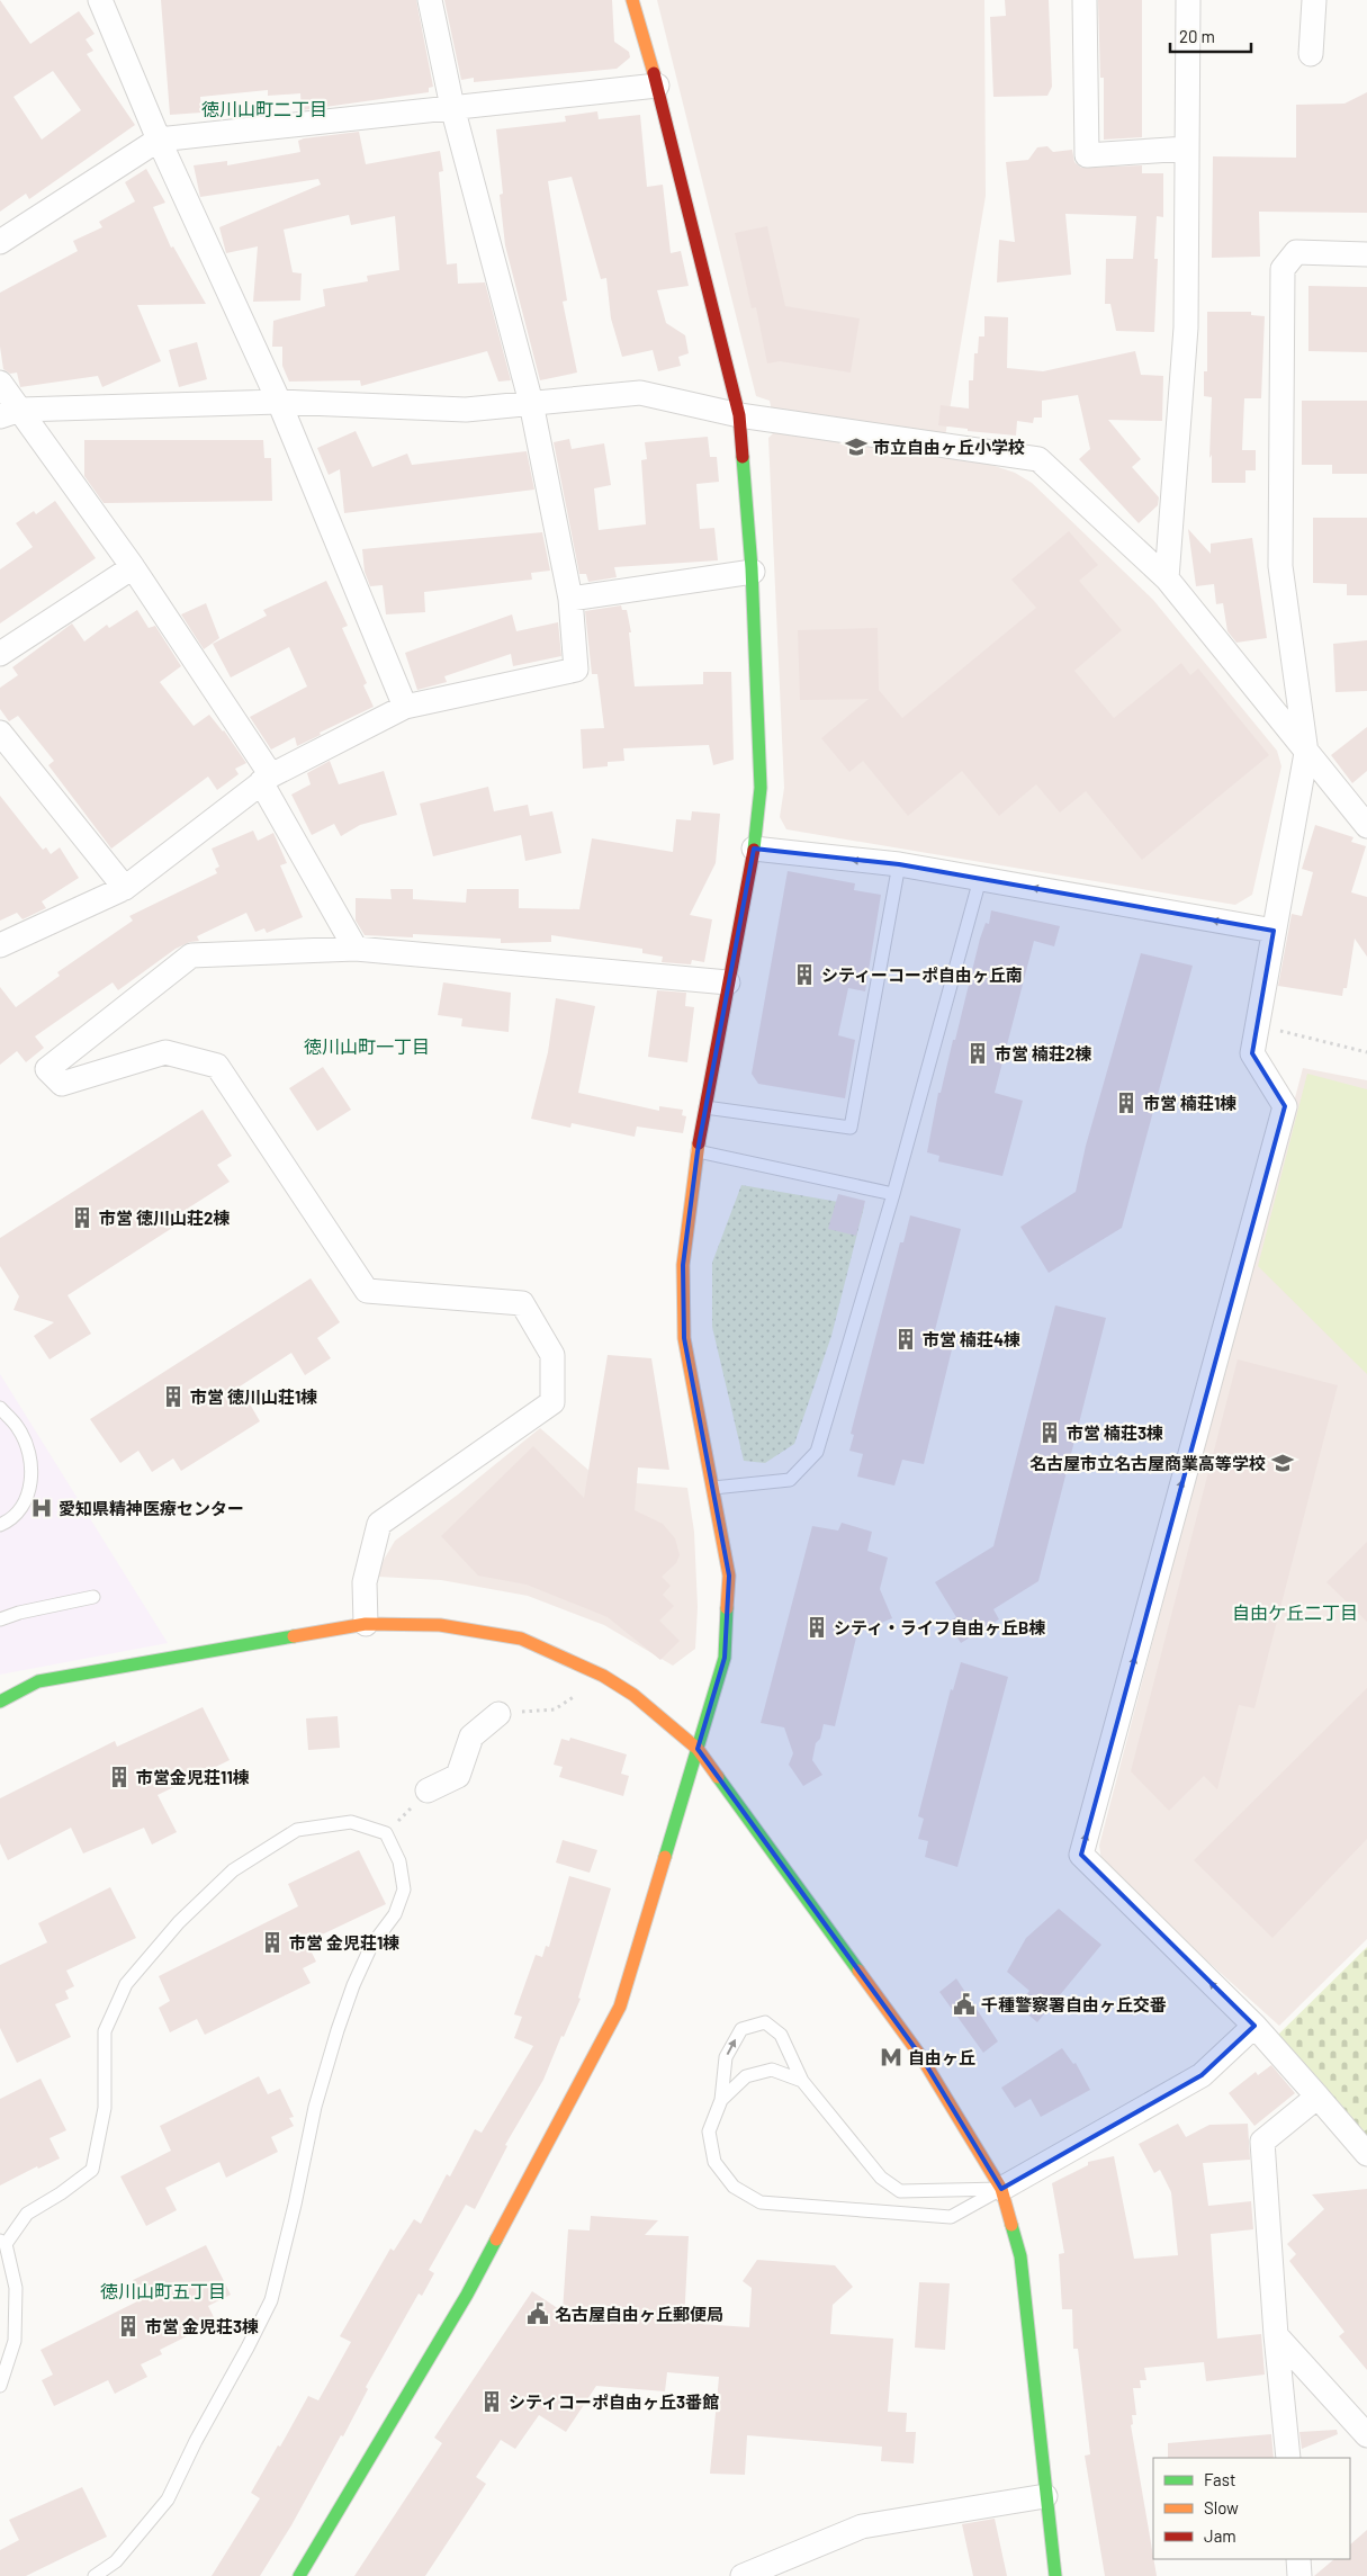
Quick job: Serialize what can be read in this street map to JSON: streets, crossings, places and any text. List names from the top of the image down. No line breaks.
{"districts":["徳川山町二丁目","徳川山町一丁目","自由ケ丘二丁目","徳川山町五丁目"],"places":{"school or university":["市立自由ヶ丘小学校","名古屋市立名古屋商業高等学校"],"building":["シティーコーポ自由ヶ丘南","市営 楠荘2棟","市営 楠荘1棟","市営 徳川山荘2棟","市営 楠荘4棟","市営 徳川山荘1棟","市営 楠荘3棟","シティ・ライフ自由ヶ丘B棟","市営金児荘11棟","市営 金児荘1棟","市営 金児荘3棟","シティコーポ自由ヶ丘3番館"],"hospital":["愛知県精神医療センター"],"public building":["千種警察署自由ヶ丘交番","名古屋自由ヶ丘郵便局"],"metro station":["自由ヶ丘"]},"legend":["Fast","Slow","Jam"],"scale_bar":"20 m"}
